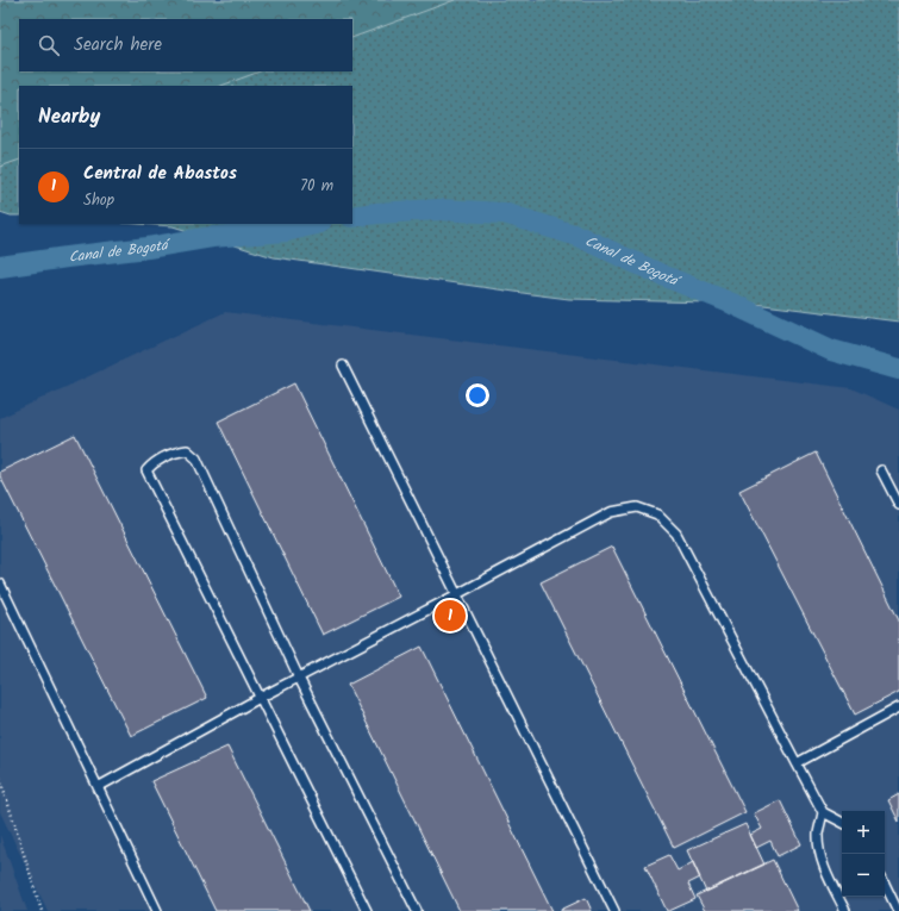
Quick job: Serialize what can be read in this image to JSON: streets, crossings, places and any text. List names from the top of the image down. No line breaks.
{"water":["Canal de Bogotá"],"page":{"search":"Search here","heading":"Nearby","list":[{"mark":"1","name":"Central de Abastos","note":"Shop","value":"70 m"}],"pins":"1","map_buttons":["+","−"]}}
